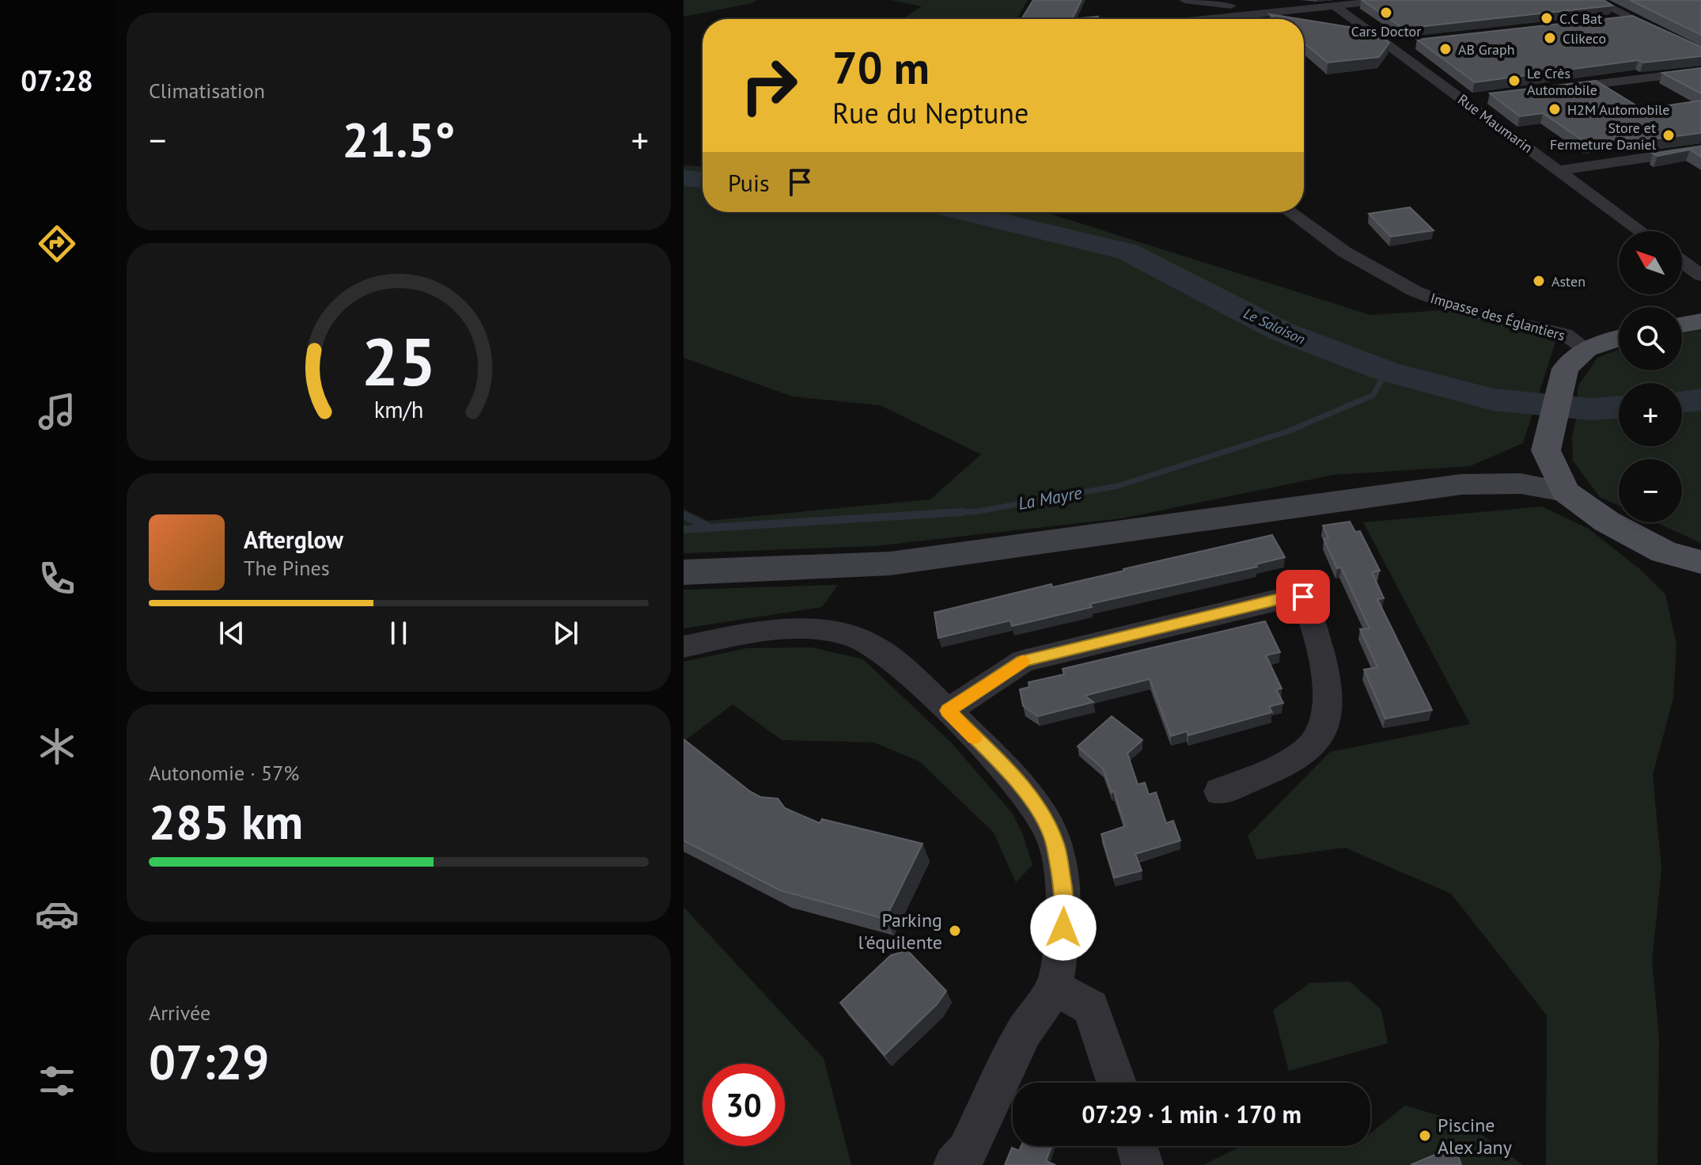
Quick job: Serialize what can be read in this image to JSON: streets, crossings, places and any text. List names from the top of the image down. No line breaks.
{"streets":{"street":["Rue Maumarin","Impasse des Églantiers"]},"water":["Le Salaison","La Mayre"],"places":["Cars Doctor","C.C Bat","Clikeco","AB Graph","Le Crès Automobile","H2M Automobile","Store et Fermeture Daniel","Asten","Parking l'équilente","Piscine Alex Jany"],"north":"top left","page":{"tabs":"07:28","tile":["Climatisation",["Autonomie · 57%","285 km"],["Arrivée","07:29"]],"turn":["70 m","Rue du Neptune"],"heat":["−","21.5°","+"],"then":"Puis","map_buttons":["+","−"],"song":["Afterglow","The Pines"],"limit":"30","trip":"07:29 · 1 min · 170 m","gauge":["25","km/h"]}}
